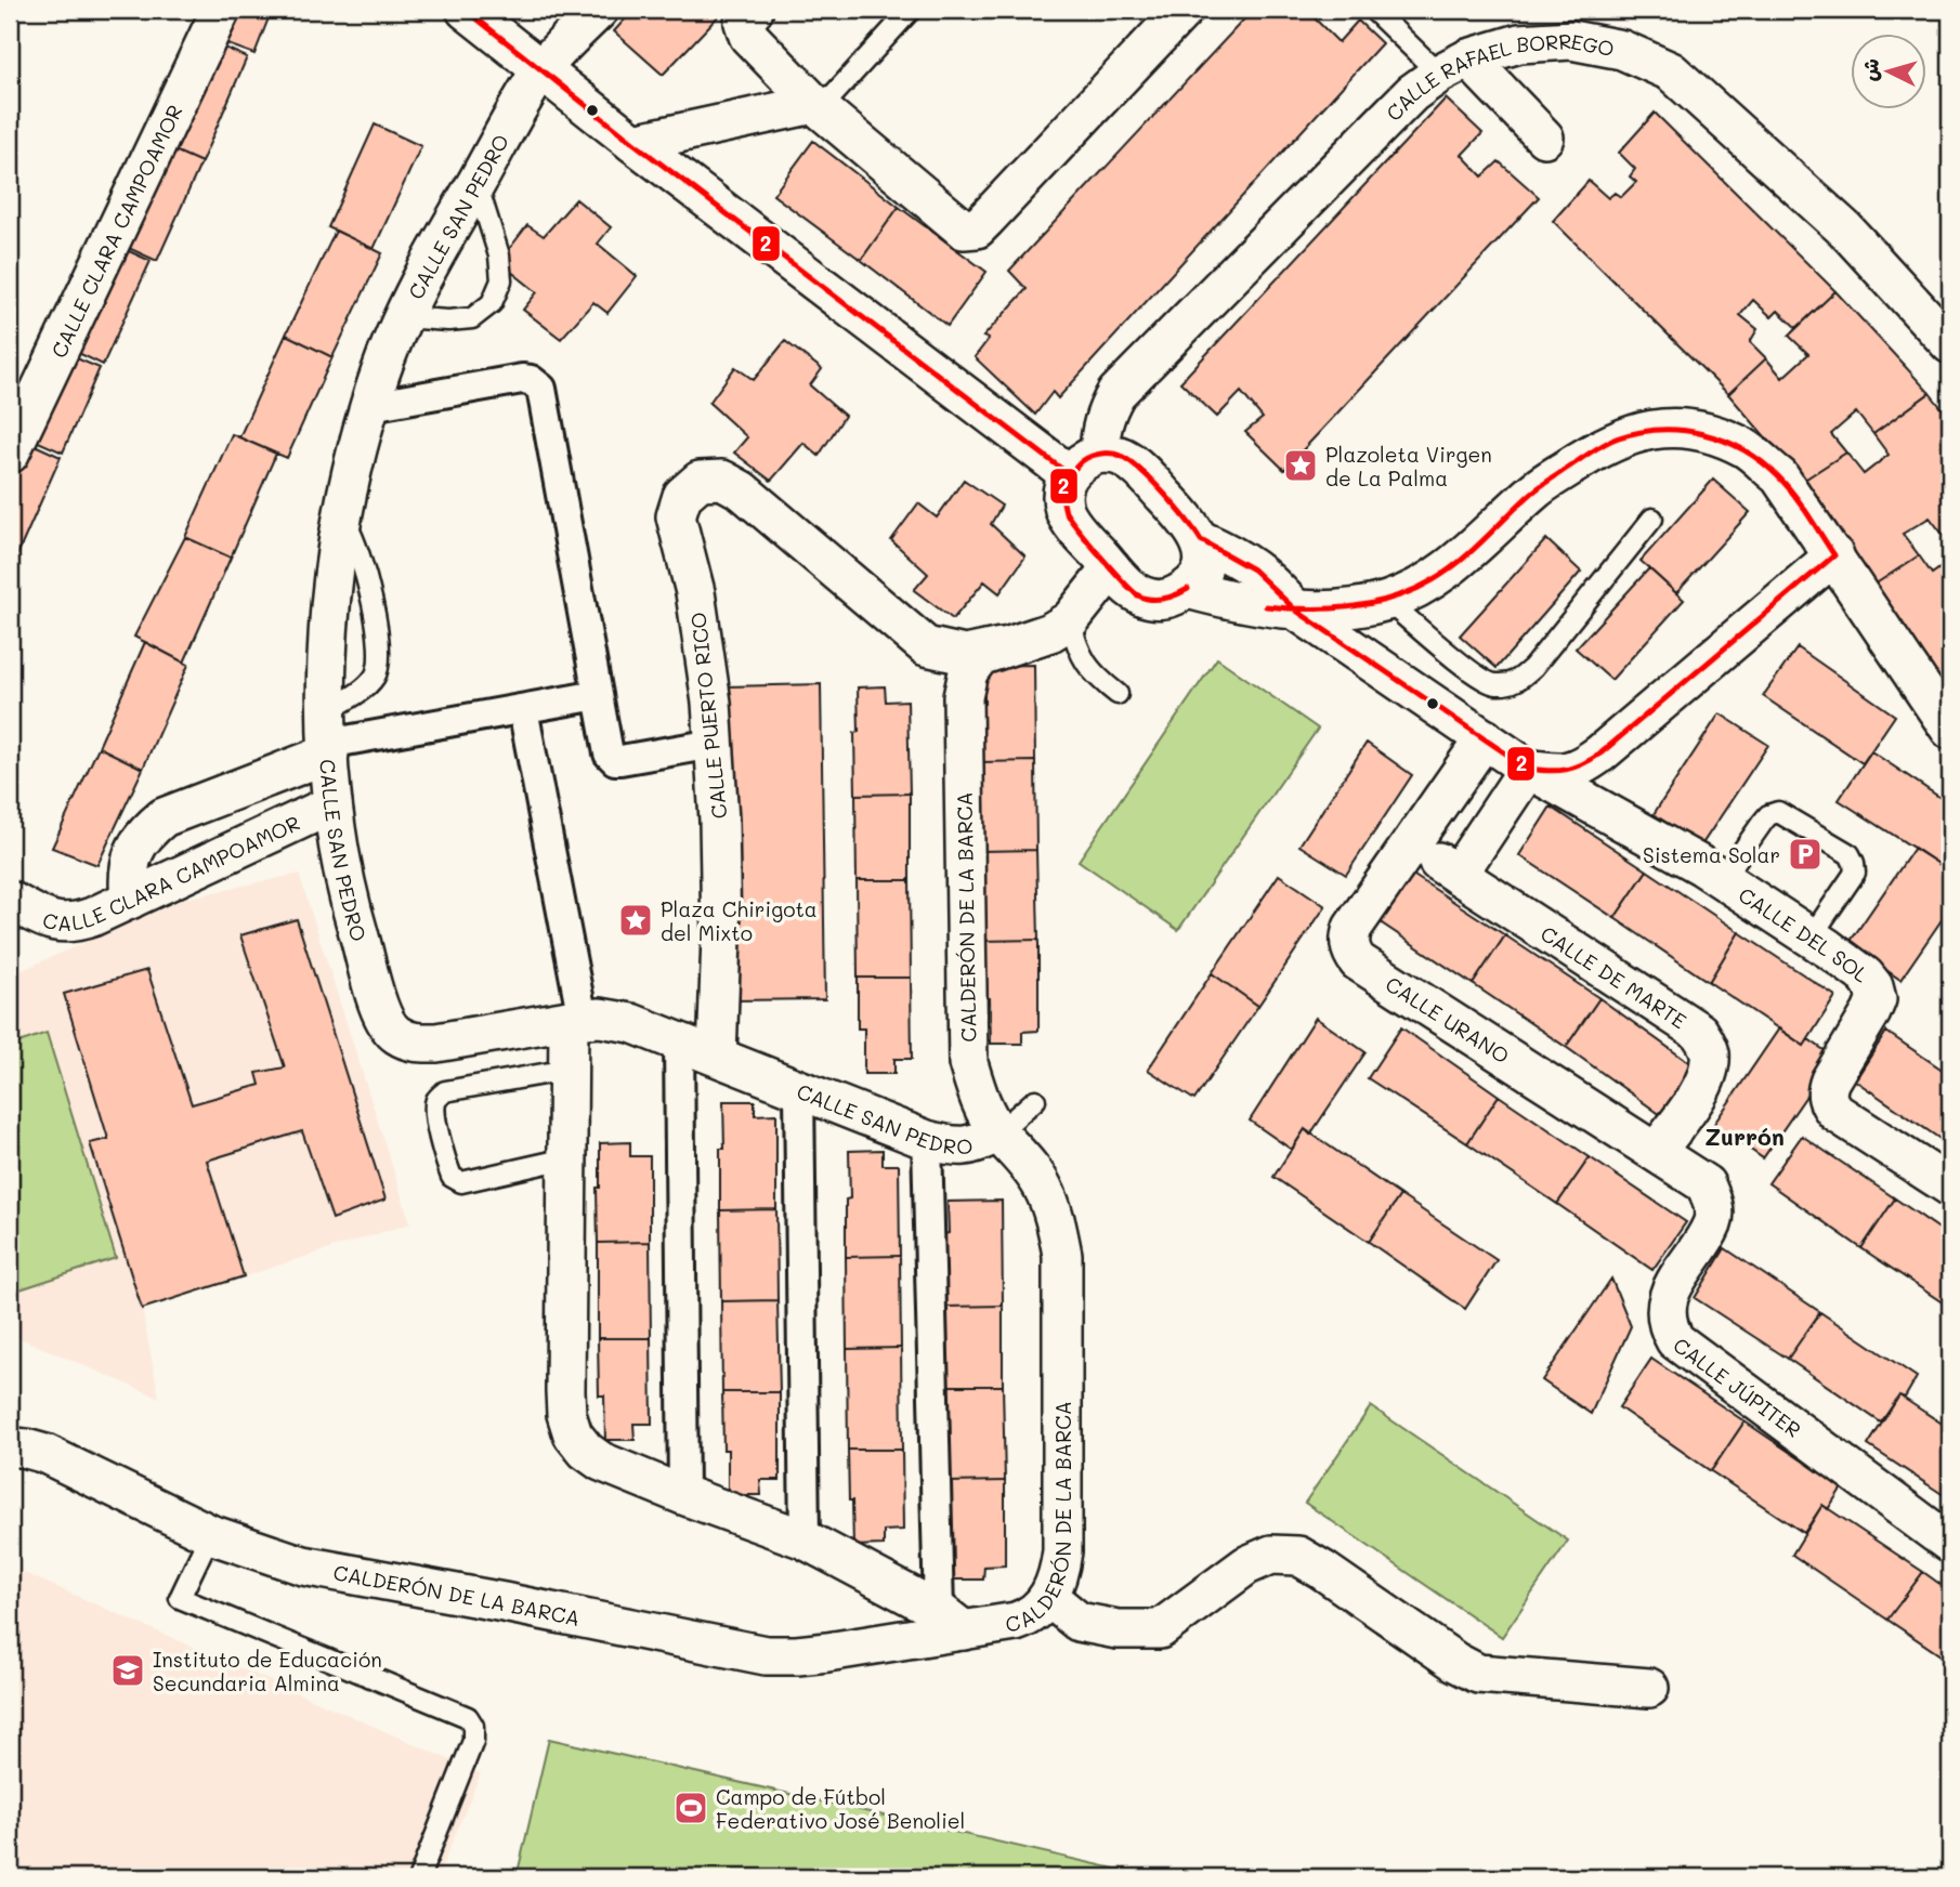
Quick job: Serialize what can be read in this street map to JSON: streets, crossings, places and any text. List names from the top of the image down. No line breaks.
{"streets":{"street":["CALLE RAFAEL BORREGO","CALLE SAN PEDRO","CALLE CLARA CAMPOAMOR","CALLE PUERTO RICO","CALDERÓN DE LA BARCA","CALLE DEL SOL","CALLE DE MARTE","CALLE URANO","CALLE JÚPITER"]},"crossings":[["CALLE SAN PEDRO","CALLE CLARA CAMPOAMOR"],["CALLE SAN PEDRO","CALLE PUERTO RICO"],["CALLE SAN PEDRO","CALDERÓN DE LA BARCA"],["CALLE PUERTO RICO","CALDERÓN DE LA BARCA"],["CALLE DEL SOL","CALLE URANO"],["CALLE DE MARTE","CALLE URANO"],["CALLE DE MARTE","CALLE JÚPITER"],["CALLE URANO","CALLE JÚPITER"]],"districts":["Zurrón"],"places":{"place":["Plazoleta Virgen de La Palma","Plaza Chirigota del Mixto"],"parking":["Sistema Solar"],"school or university":["Instituto de Educación Secundaria Almina"],"sports":["Campo de Fútbol Federativo José Benoliel"]},"lines":["transit line 2"],"north":"left"}
